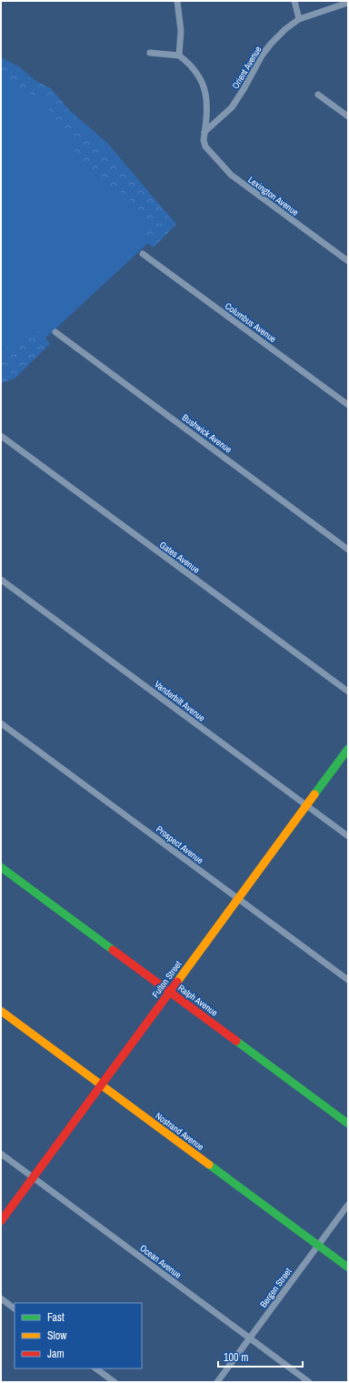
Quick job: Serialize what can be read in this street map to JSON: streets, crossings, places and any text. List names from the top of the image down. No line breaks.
{"streets":{"street":["Orient Avenue","Lexington Avenue","Columbus Avenue","Bushwick Avenue","Gates Avenue","Vanderbilt Avenue","Prospect Avenue","Fulton Street","Ralph Avenue","Nostrand Avenue","Ocean Avenue","Bergen Street"]},"crossings":[["Orient Avenue","Lexington Avenue"],["Vanderbilt Avenue","Fulton Street"],["Prospect Avenue","Fulton Street"],["Fulton Street","Ralph Avenue"],["Fulton Street","Nostrand Avenue"],["Fulton Street","Ocean Avenue"],["Nostrand Avenue","Bergen Street"],["Ocean Avenue","Bergen Street"]],"legend":["Fast","Slow","Jam"],"scale_bar":"100 m"}
